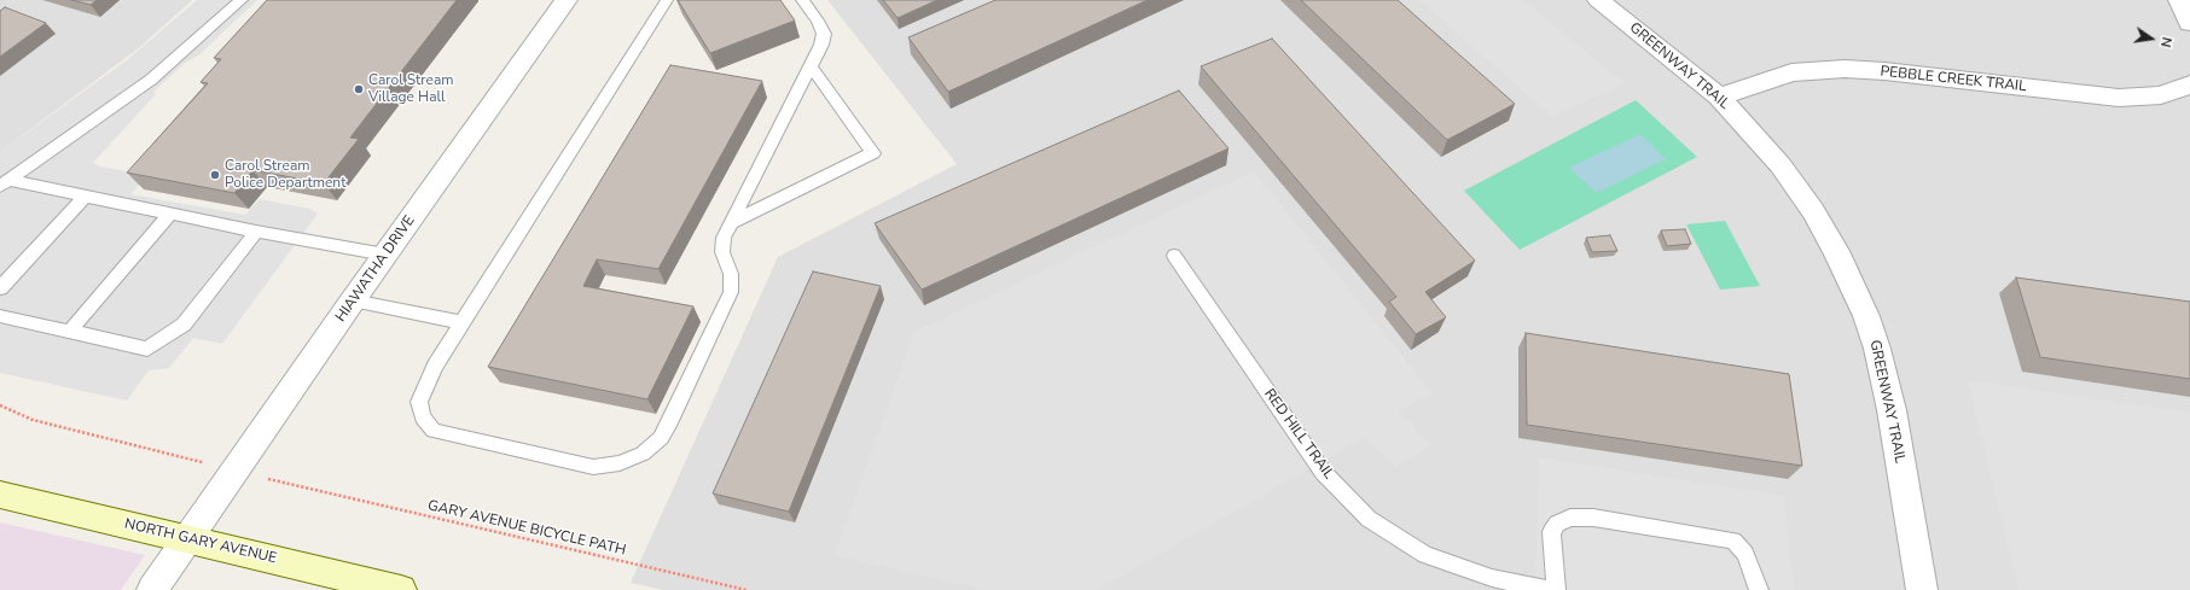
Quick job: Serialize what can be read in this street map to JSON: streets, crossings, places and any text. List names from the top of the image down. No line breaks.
{"streets":{"street":["GREENWAY TRAIL","PEBBLE CREEK TRAIL","HIAWATHA DRIVE","NORTH GARY AVENUE"],"lane":["RED HILL TRAIL"],"path":["GARY AVENUE BICYCLE PATH"]},"crossings":[["GREENWAY TRAIL","PEBBLE CREEK TRAIL"],["HIAWATHA DRIVE","NORTH GARY AVENUE"]],"places":["Carol Stream Village Hall","Carol Stream Police Department"],"north":"right"}
